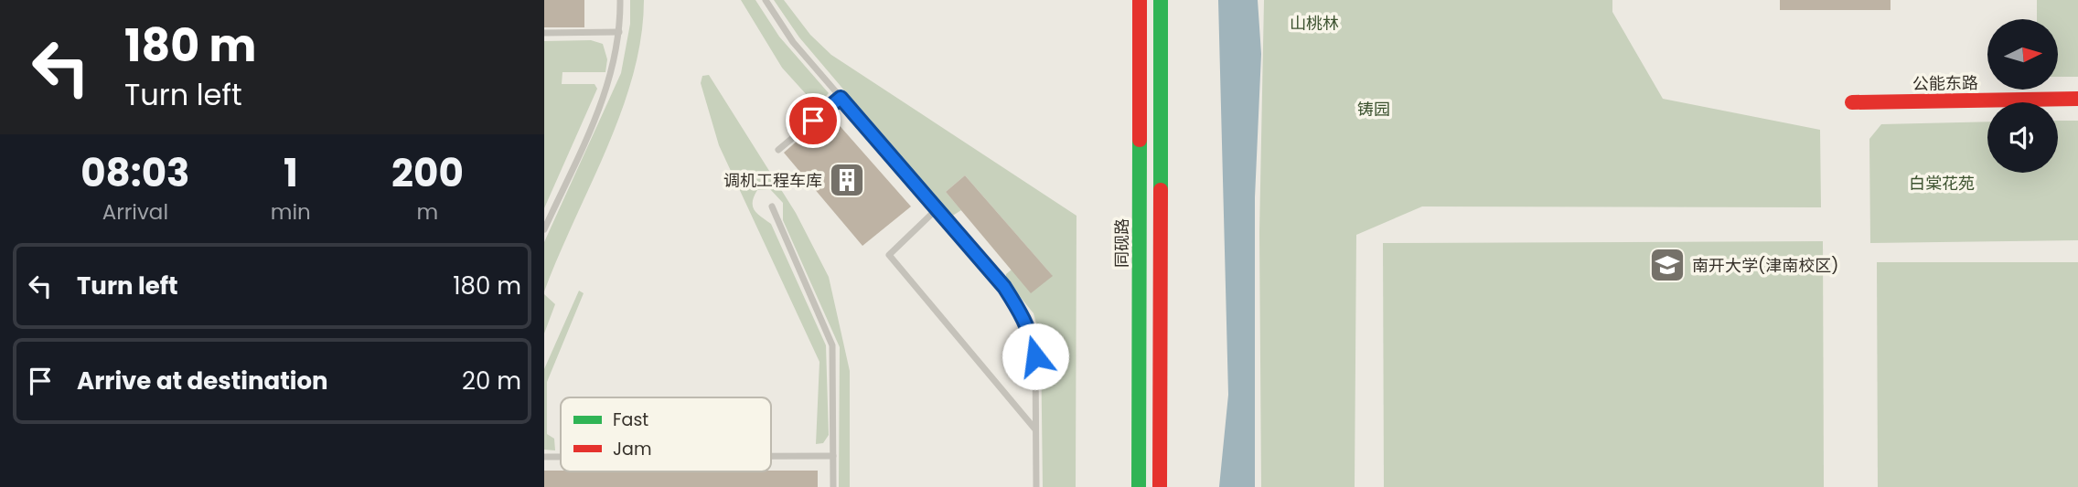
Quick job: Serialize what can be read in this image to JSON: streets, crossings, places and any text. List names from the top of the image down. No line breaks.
{"streets":{"main road":["公能东路","同砚路"]},"parks":["山桃林","铸园","白棠花苑"],"places":{"building":["调机工程车库"],"school or university":["南开大学(津南校区)"]},"legend":["Fast","Jam"],"north":"right","page":{"turn":["180 m","Turn left"],"eta":["08:03","Arrival","1","min","200","m"],"list":[{"name":"Turn left","value":"180 m"},{"name":"Arrive at destination","value":"20 m"}]}}
